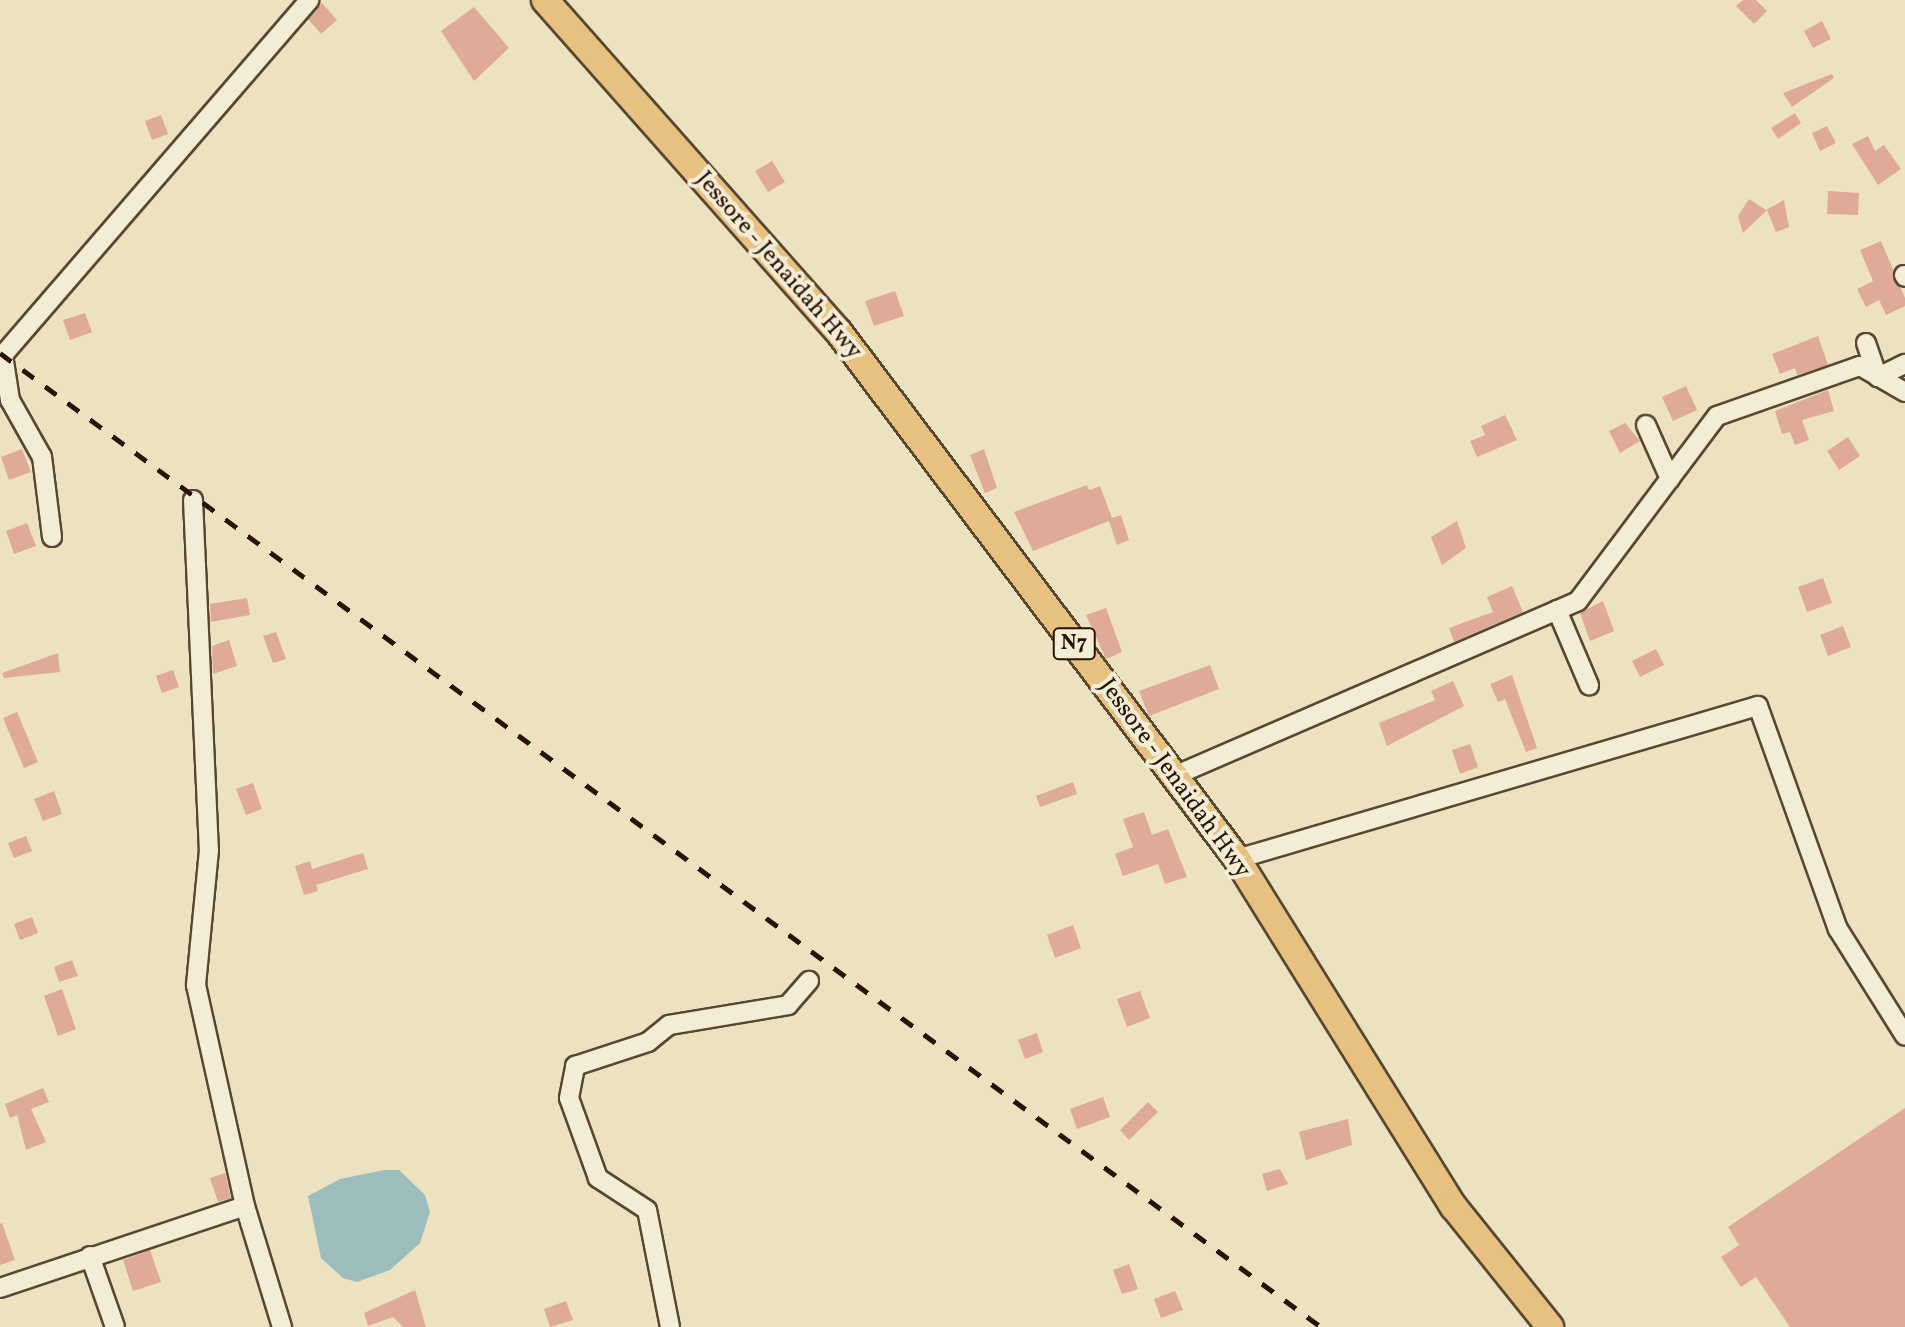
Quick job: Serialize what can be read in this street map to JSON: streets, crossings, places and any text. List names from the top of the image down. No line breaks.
{"streets":{"highway":["Jessore - Jenaidah Hwy","N7"]}}
